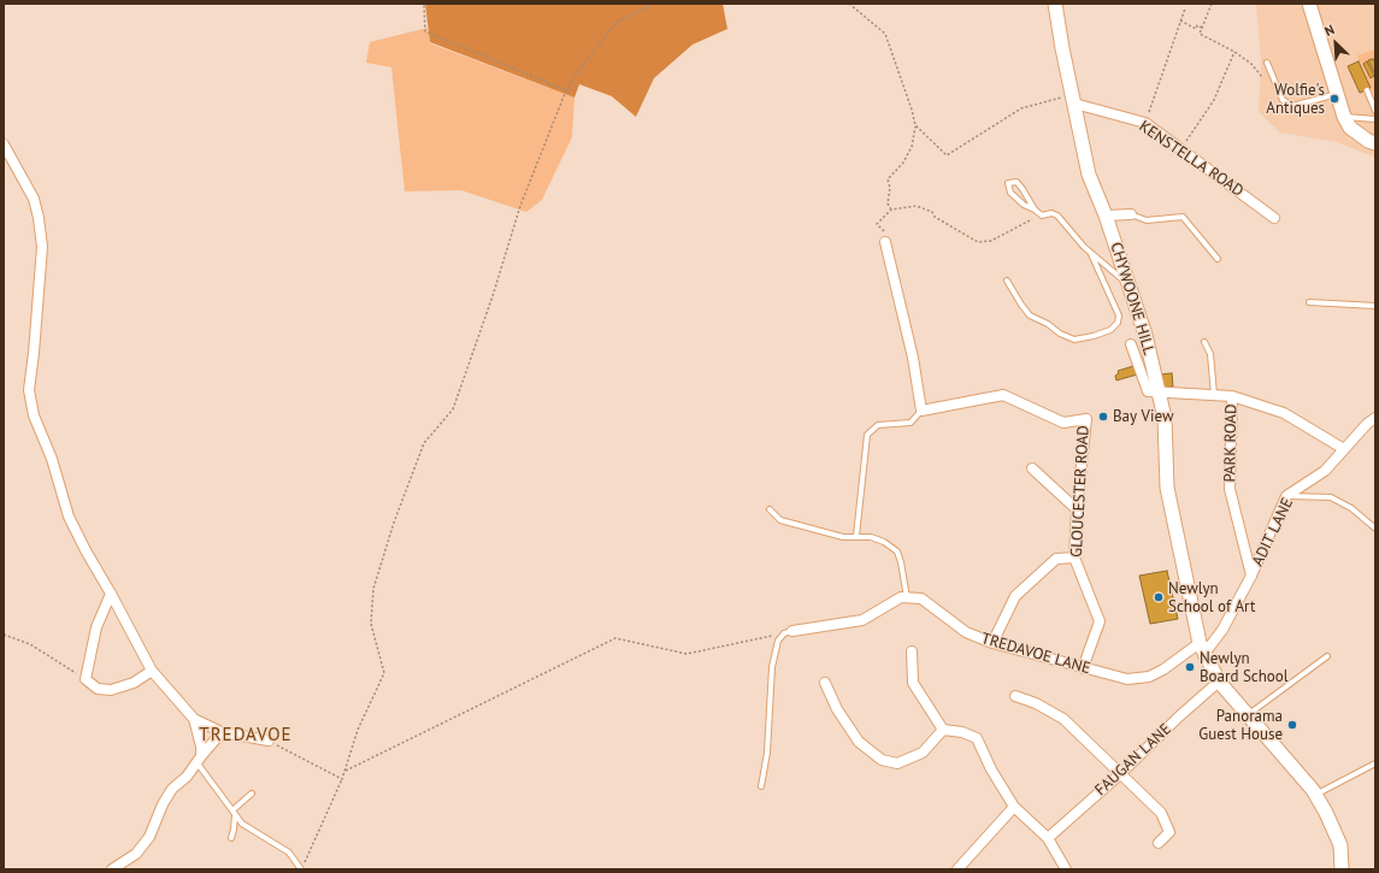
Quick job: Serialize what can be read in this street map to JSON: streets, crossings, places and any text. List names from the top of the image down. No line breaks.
{"streets":{"main road":["CHYWOONE HILL"],"street":["KENSTELLA ROAD","PARK ROAD","GLOUCESTER ROAD","ADIT LANE","TREDAVOE LANE","FAUGAN LANE"]},"crossings":[["KENSTELLA ROAD","CHYWOONE HILL"],["CHYWOONE HILL","ADIT LANE"],["CHYWOONE HILL","TREDAVOE LANE"],["CHYWOONE HILL","FAUGAN LANE"],["PARK ROAD","ADIT LANE"],["GLOUCESTER ROAD","TREDAVOE LANE"],["ADIT LANE","TREDAVOE LANE"]],"districts":["TREDAVOE"],"places":["Wolfie's Antiques","Bay View","Newlyn School of Art","Newlyn Board School","Panorama Guest House"],"north":"top left"}
